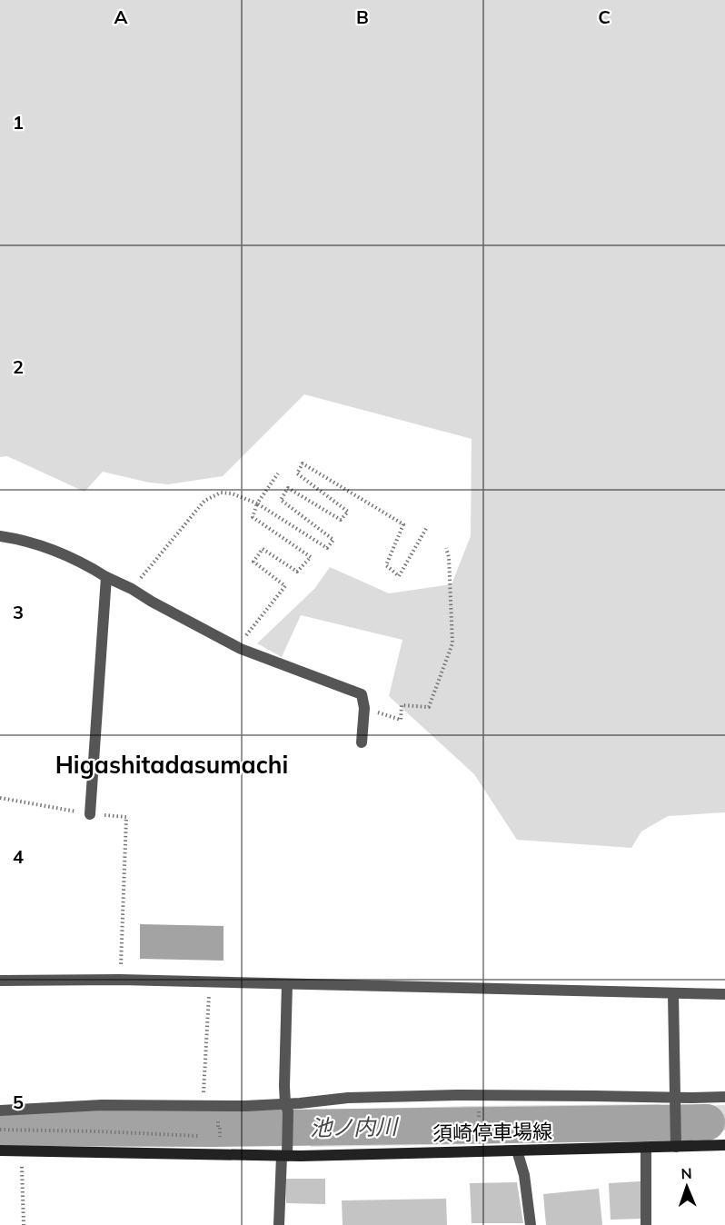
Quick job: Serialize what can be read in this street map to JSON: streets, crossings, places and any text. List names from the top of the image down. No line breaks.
{"streets":{"main road":["須崎停車場線"]},"districts":["Higashitadasumachi"],"water":["池ノ内川"],"north":"top","grid":{"columns":["A","B","C"],"rows":["1","2","3","4","5"]}}
